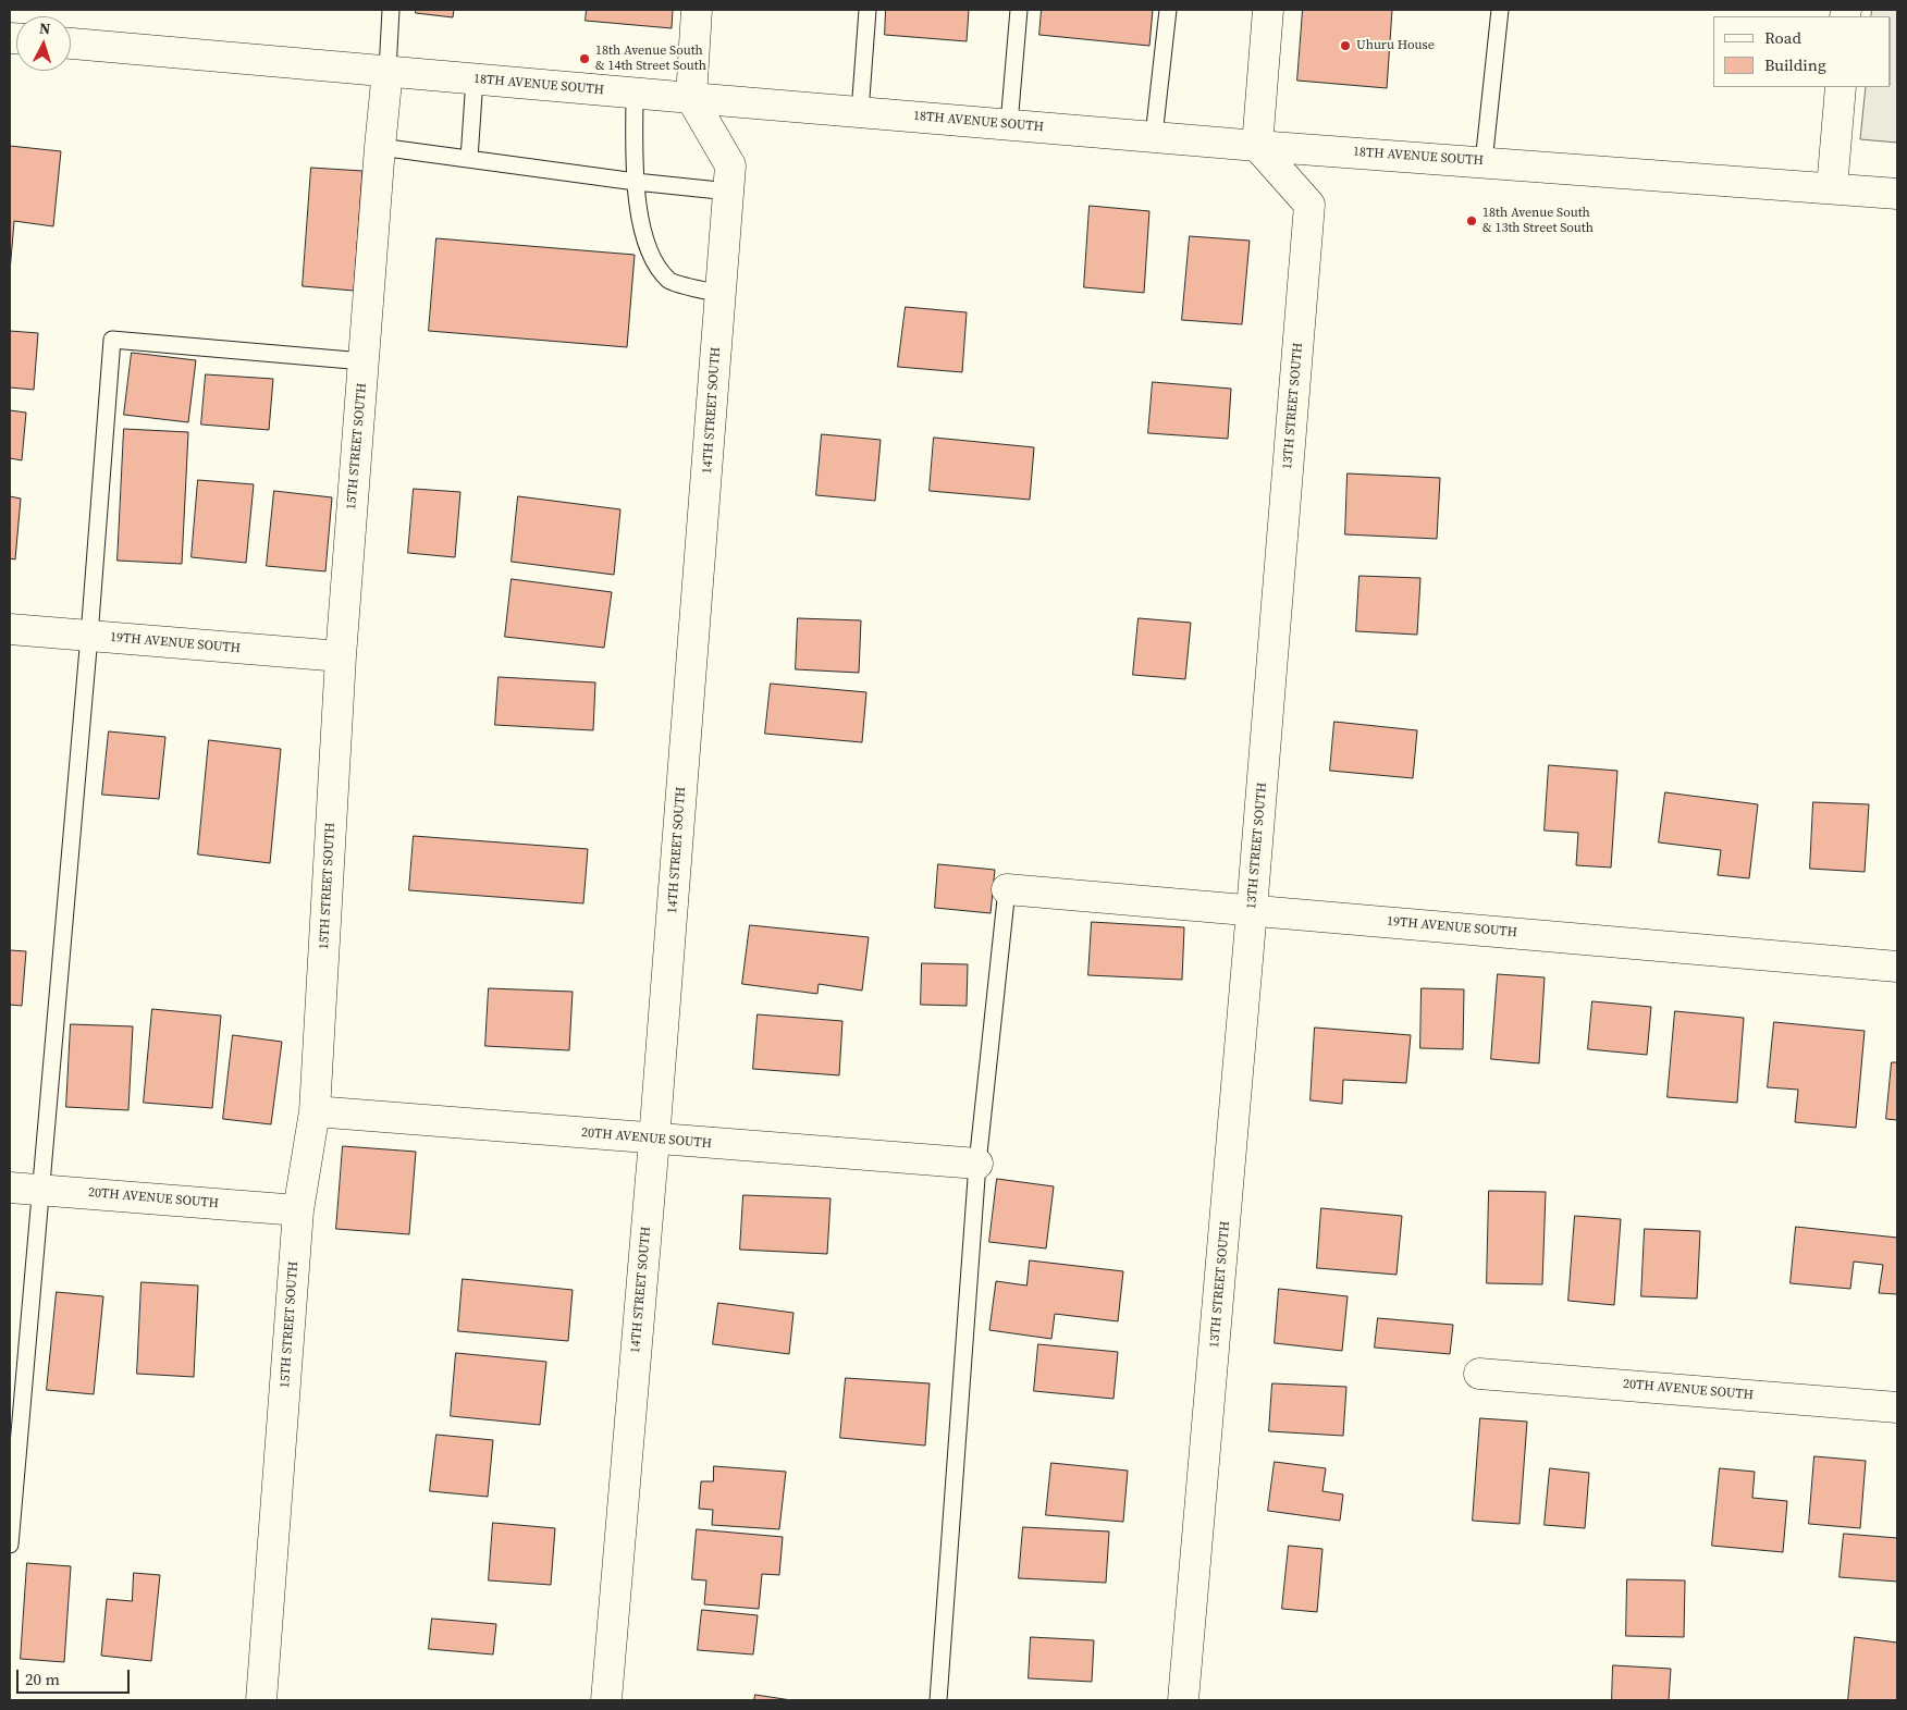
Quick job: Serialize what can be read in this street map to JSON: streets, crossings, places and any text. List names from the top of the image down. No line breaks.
{"streets":{"street":["18TH AVENUE SOUTH","13TH STREET SOUTH","14TH STREET SOUTH","15TH STREET SOUTH","19TH AVENUE SOUTH","20TH AVENUE SOUTH"]},"crossings":[["18TH AVENUE SOUTH","13TH STREET SOUTH"],["18TH AVENUE SOUTH","14TH STREET SOUTH"],["18TH AVENUE SOUTH","15TH STREET SOUTH"],["13TH STREET SOUTH","19TH AVENUE SOUTH"],["14TH STREET SOUTH","20TH AVENUE SOUTH"],["15TH STREET SOUTH","19TH AVENUE SOUTH"],["15TH STREET SOUTH","20TH AVENUE SOUTH"]],"places":["Uhuru House","18th Avenue South & 14th Street South","18th Avenue South & 13th Street South"],"legend":["Road","Building"],"scale_bar":"20 m","north":"top"}
